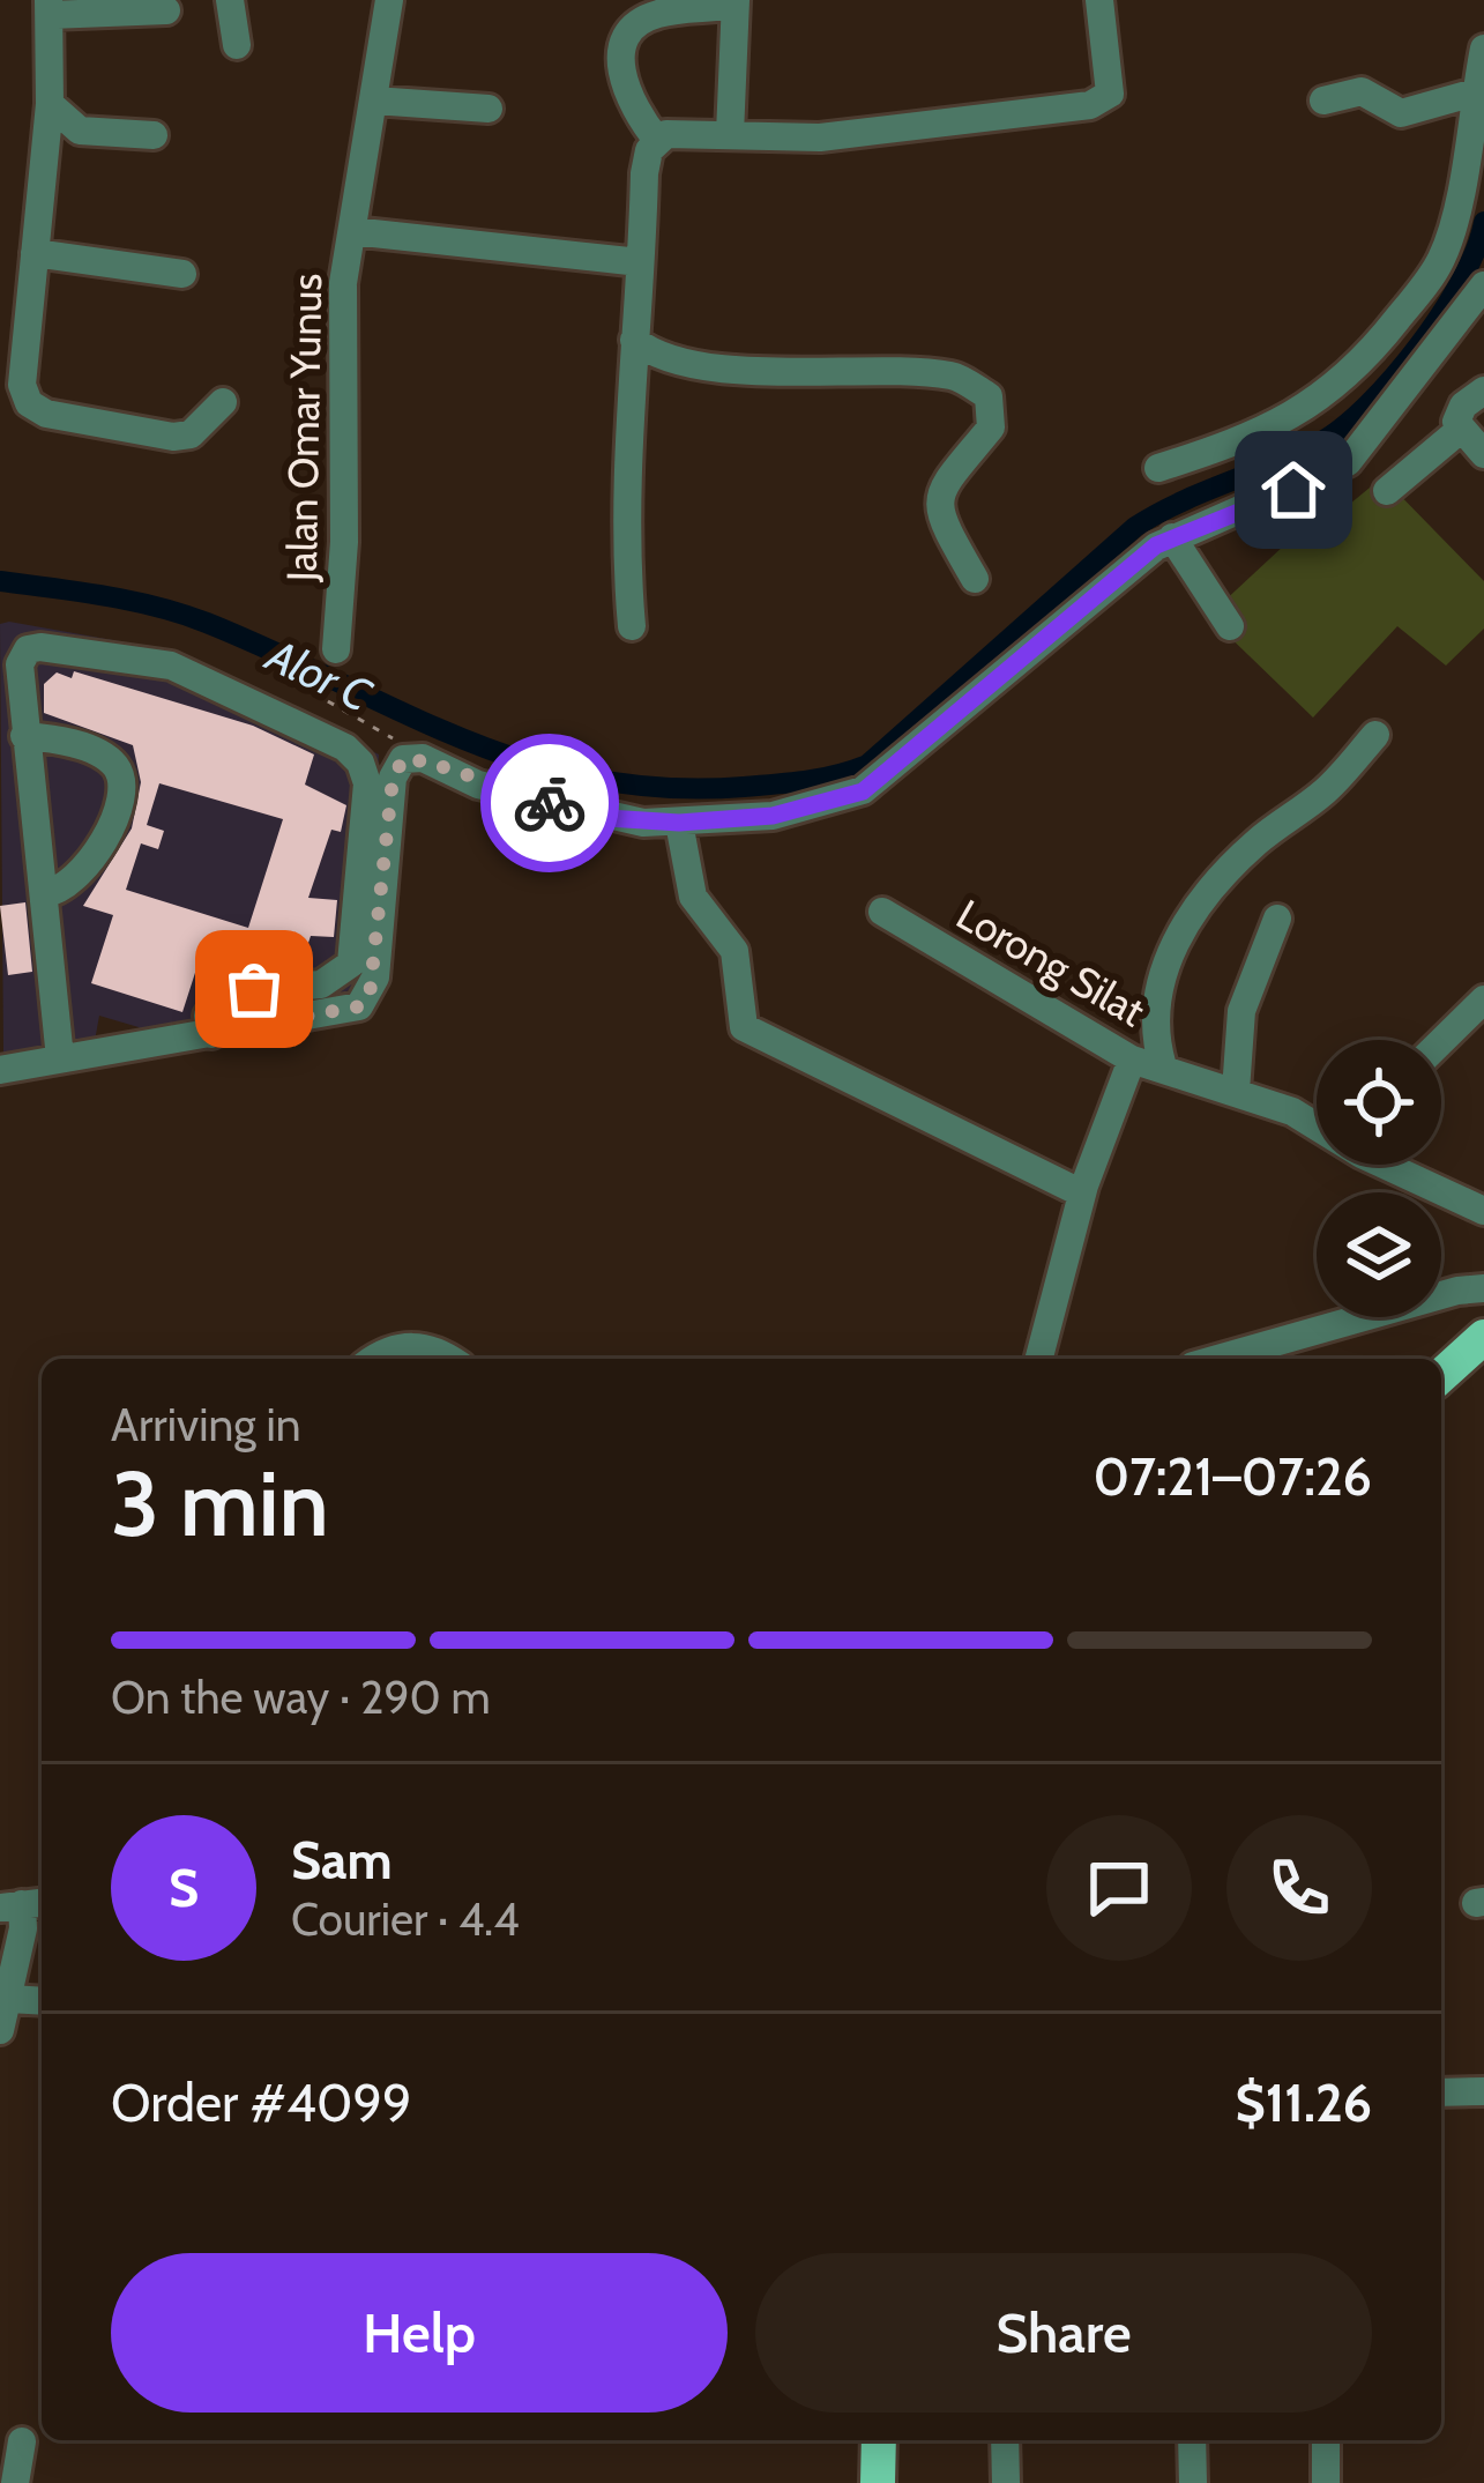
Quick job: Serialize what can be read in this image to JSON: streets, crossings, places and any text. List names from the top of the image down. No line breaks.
{"streets":{"street":["Jalan Omar Yunus","Lorong Silat"]},"water":["Alor C"],"page":{"heading":["3 min","Arriving in","07:21–07:26"],"panel":["Sam","Courier · 4.4","Order #4099","$11.26"],"bar":"On the way · 290 m","round":"S","buttons":["Help","Share"]}}
